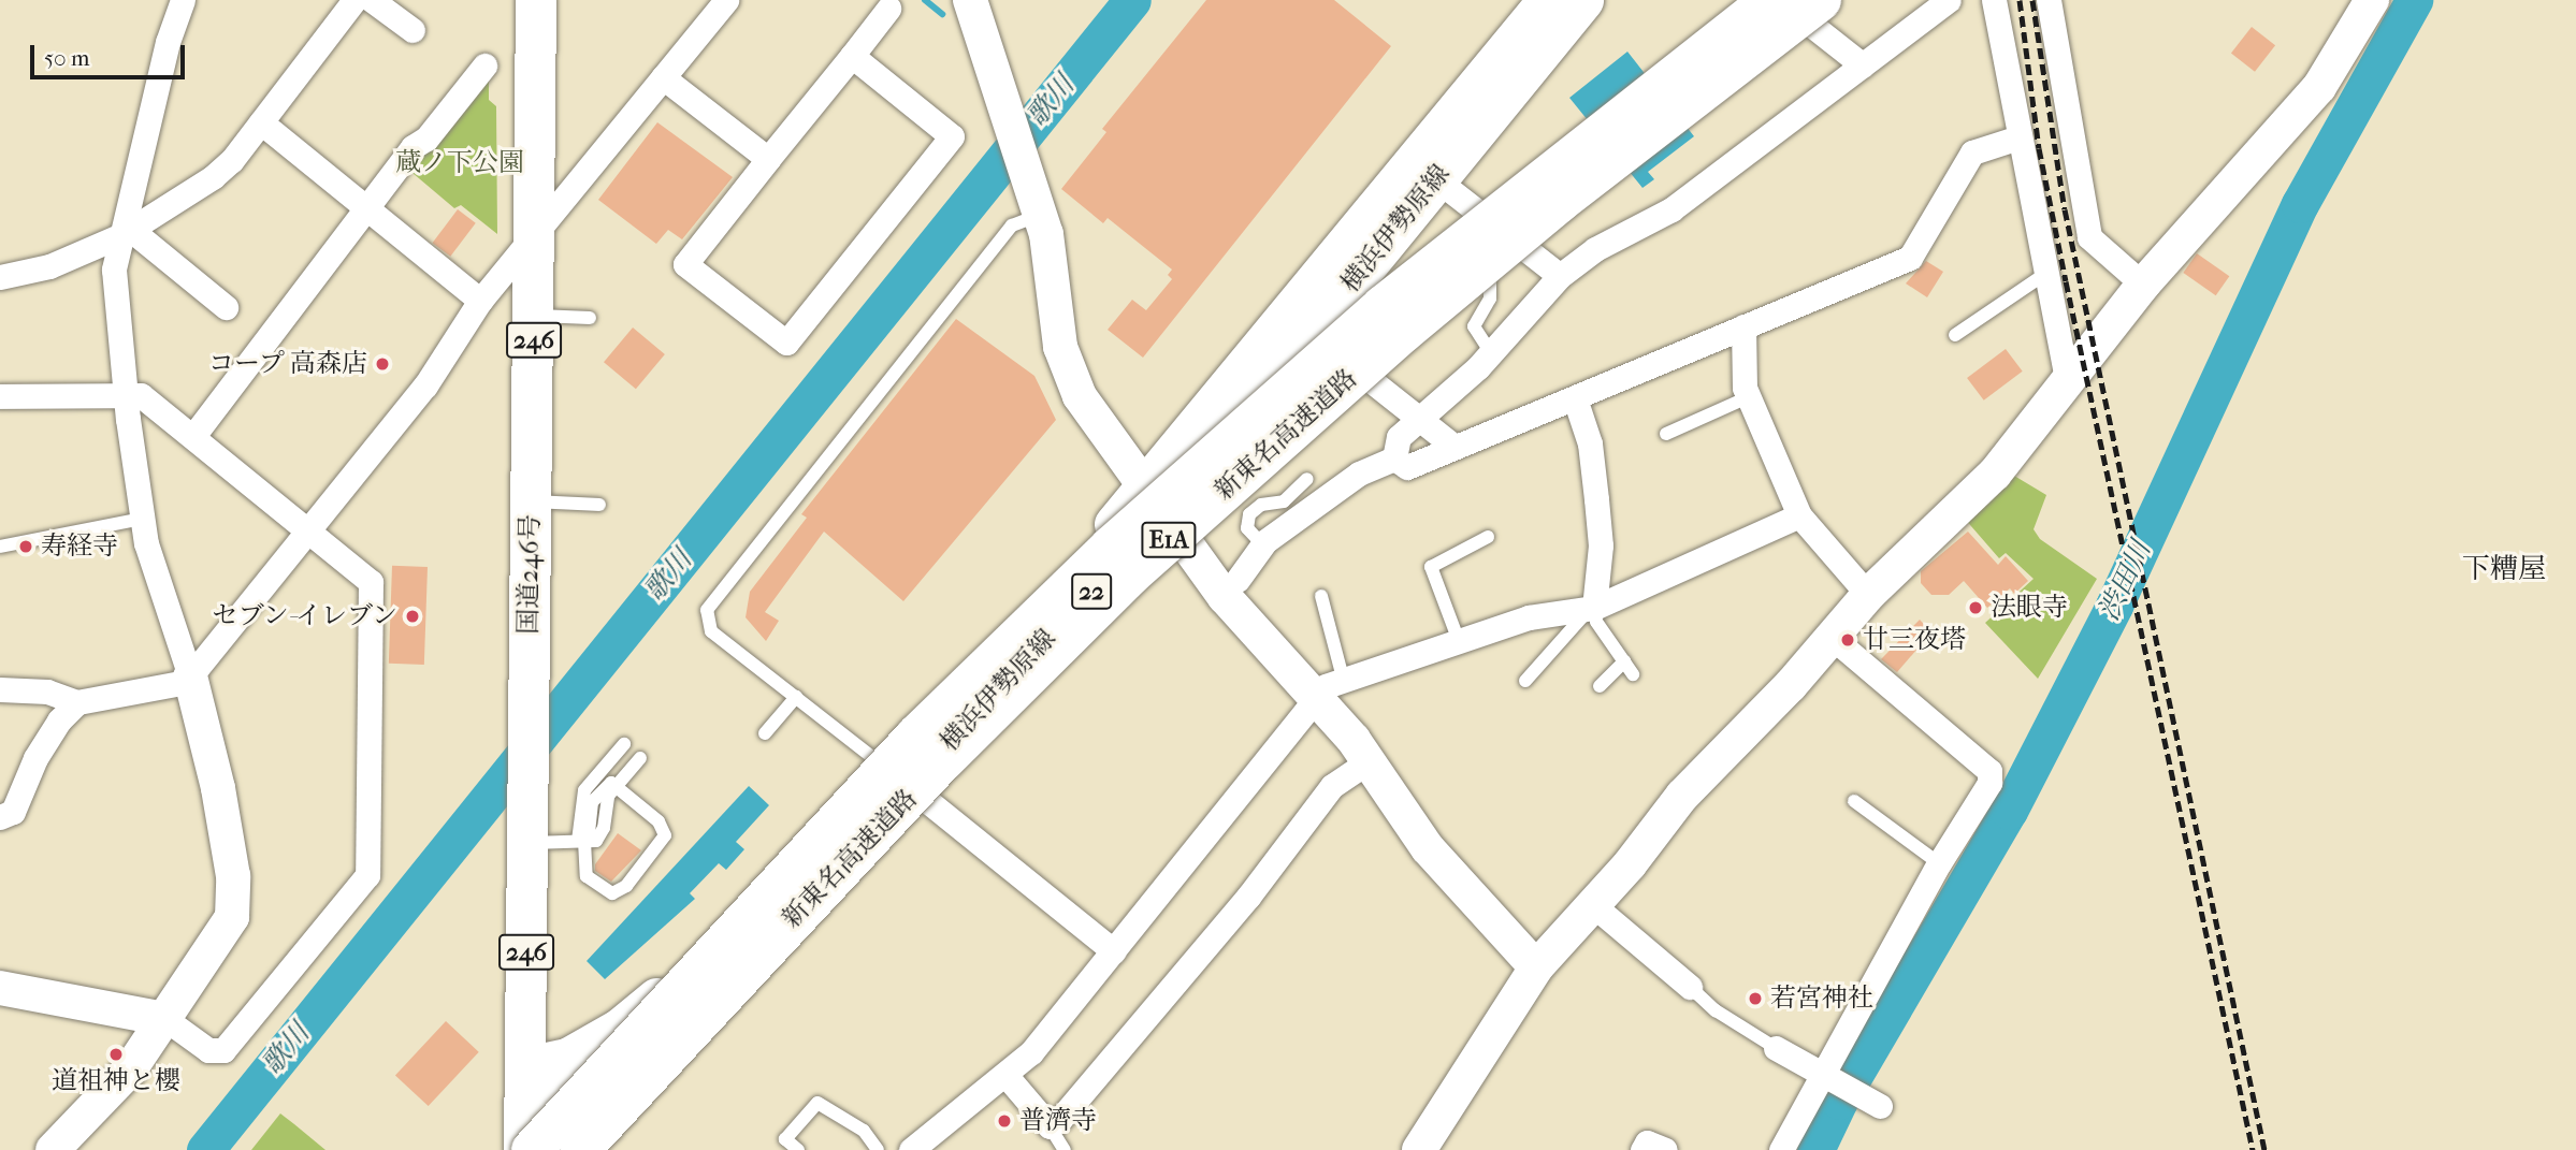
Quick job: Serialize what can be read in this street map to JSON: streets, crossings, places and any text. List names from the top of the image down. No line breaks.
{"streets":{"highway":["246","新東名高速道路","E1A","国道246号"],"main road":["横浜伊勢原線","22"]},"crossings":[["横浜伊勢原線","国道246号"]],"districts":["下糟屋"],"water":["歌川","渋田川"],"parks":["蔵ノ下公園"],"places":["コープ 高森店","寿経寺","法眼寺","セブン-イレブン","廿三夜塔","若宮神社","道祖神と櫻","普濟寺"],"scale_bar":"50 m"}
